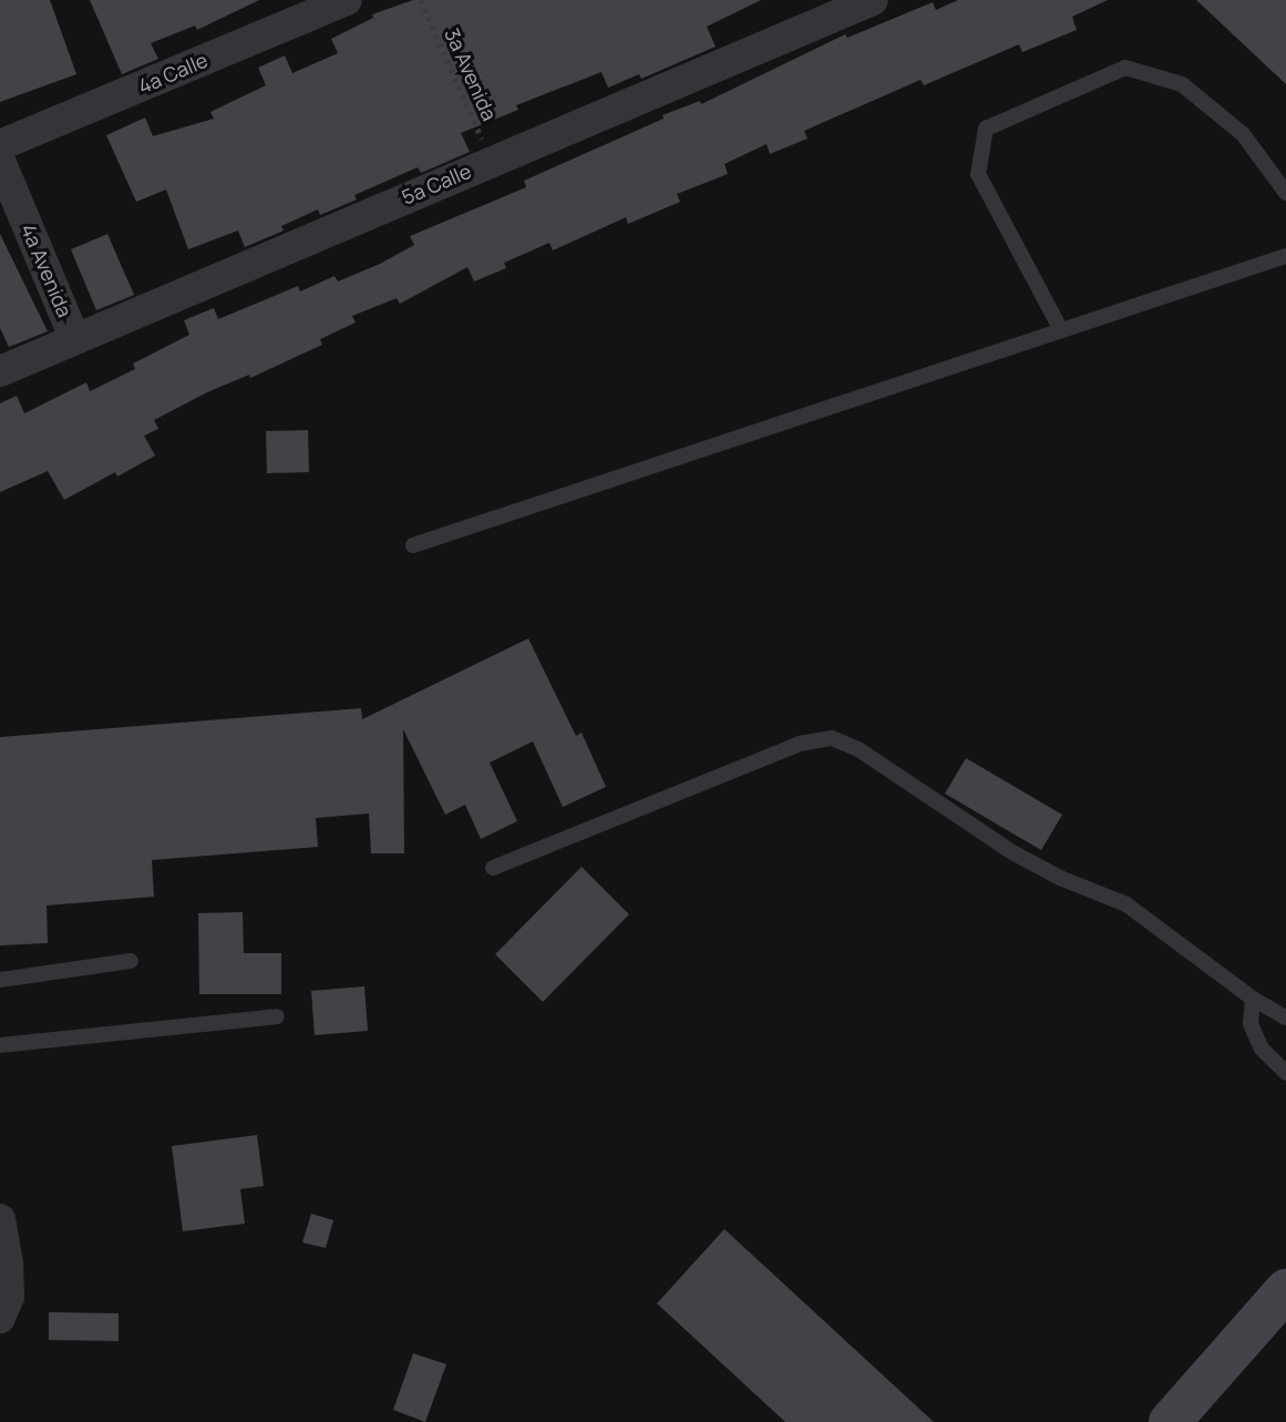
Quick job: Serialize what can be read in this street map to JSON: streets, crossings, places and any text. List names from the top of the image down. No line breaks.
{"streets":{"street":["4a Calle","5a Calle","4a Avenida"],"path":["3a Avenida"]},"crossings":[["3a Avenida","5a Calle"],["5a Calle","4a Avenida"]]}
